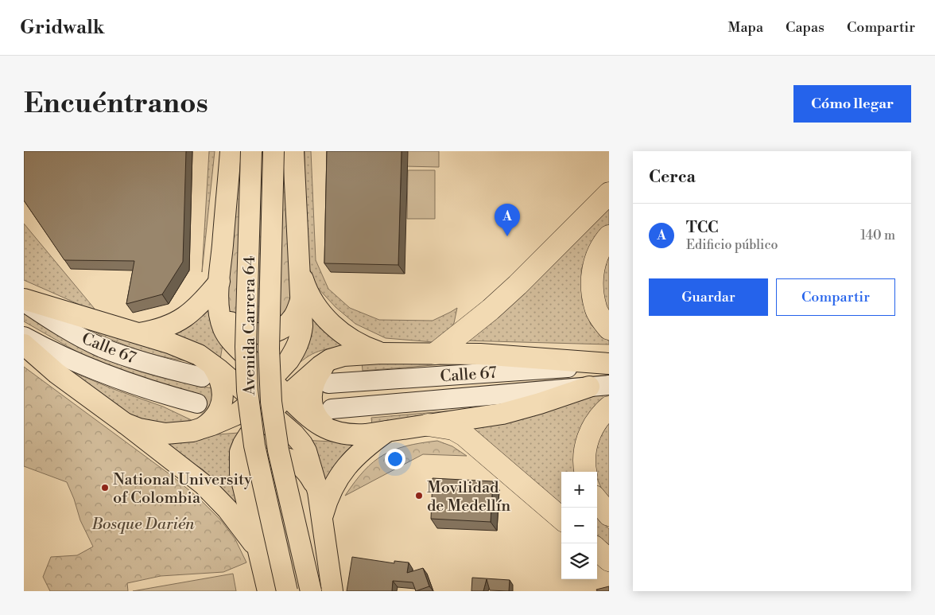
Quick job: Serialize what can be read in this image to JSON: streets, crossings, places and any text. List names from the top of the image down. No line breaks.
{"streets":{"main road":["Avenida Carrera 64","Calle 67"]},"parks":["Bosque Darién"],"places":["National University of Colombia","Movilidad de Medellín"],"page":{"header":"Gridwalk","nav":["Mapa","Capas","Compartir"],"buttons":["Cómo llegar",["Guardar","Compartir"]],"title":"Encuéntranos","heading":"Cerca","list":[{"mark":"A","name":"TCC","note":"Edificio público","value":"140 m"}],"pins":"A","map_buttons":["+","−"]}}
